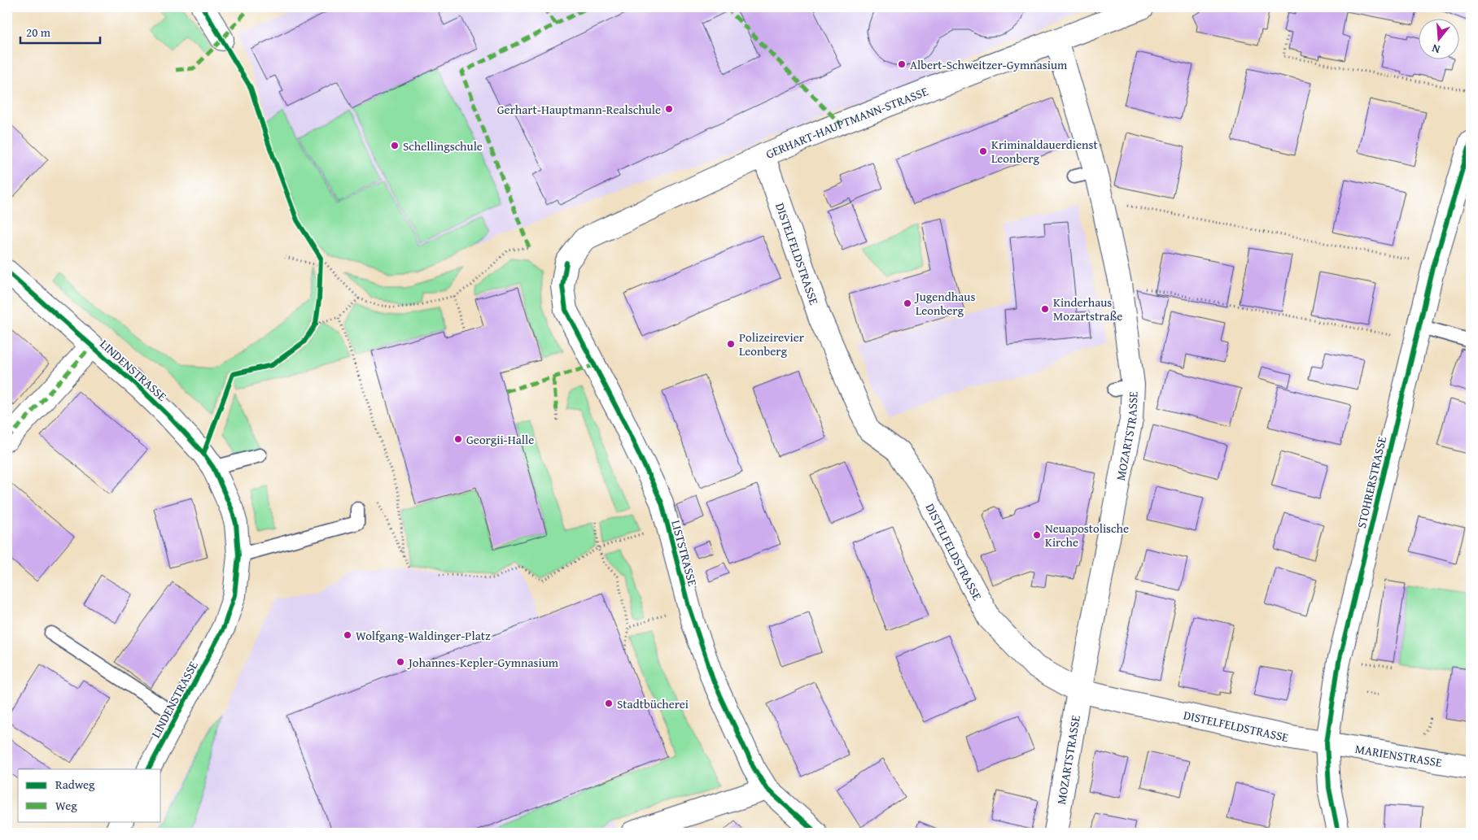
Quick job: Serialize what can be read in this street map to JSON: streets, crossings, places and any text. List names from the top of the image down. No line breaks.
{"streets":{"street":["GERHART-HAUPTMANN-STRASSE","DISTELFELDSTRASSE","LINDENSTRASSE","MOZARTSTRASSE","STOHRERSTRASSE","LISTSTRASSE","MARIENSTRASSE"]},"crossings":[["GERHART-HAUPTMANN-STRASSE","DISTELFELDSTRASSE"],["GERHART-HAUPTMANN-STRASSE","MOZARTSTRASSE"],["GERHART-HAUPTMANN-STRASSE","LISTSTRASSE"],["DISTELFELDSTRASSE","MOZARTSTRASSE"],["DISTELFELDSTRASSE","STOHRERSTRASSE"],["DISTELFELDSTRASSE","MARIENSTRASSE"],["STOHRERSTRASSE","MARIENSTRASSE"]],"places":["Albert-Schweitzer-Gymnasium","Gerhart-Hauptmann-Realschule","Schellingschule","Kriminaldauerdienst Leonberg","Jugendhaus Leonberg","Kinderhaus Mozartstraße","Polizeirevier Leonberg","Georgii-Halle","Neuapostolische Kirche","Wolfgang-Waldinger-Platz","Johannes-Kepler-Gymnasium","Stadtbücherei"],"legend":["Radweg","Weg"],"scale_bar":"20 m","north":"bottom"}
